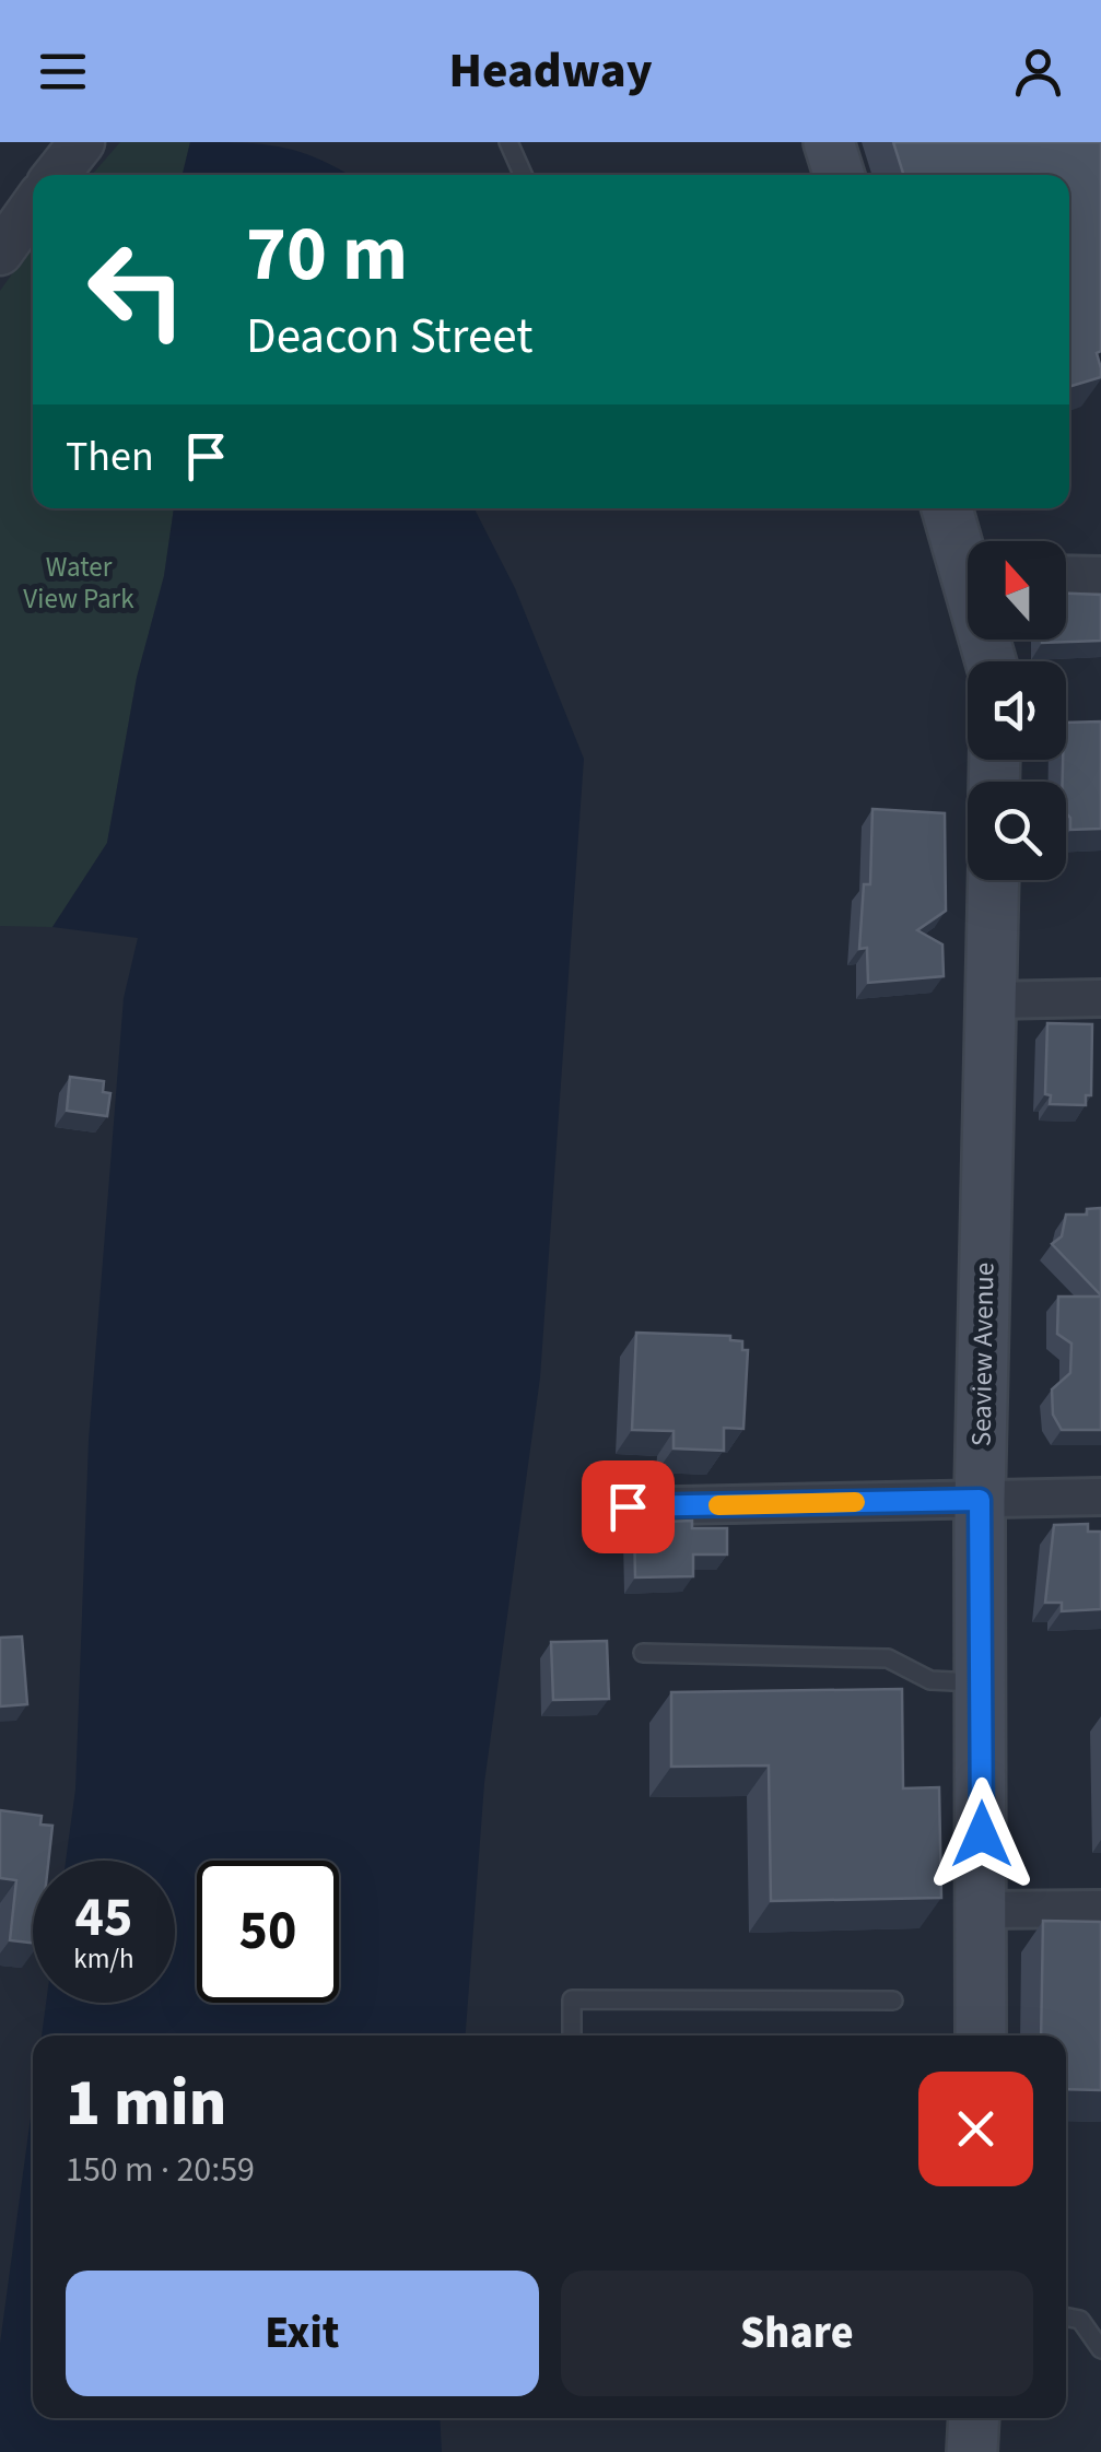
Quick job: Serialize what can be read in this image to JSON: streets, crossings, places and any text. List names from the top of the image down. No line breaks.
{"streets":{"main road":["Seaview Avenue"]},"parks":["Water View Park"],"north":"top","page":{"header":"Headway","turn":["70 m","Deacon Street"],"then":"Then","speed":"45 km/h","limit":"50","heading":["1 min","150 m · 20:59"],"buttons":["Exit","Share"]}}
